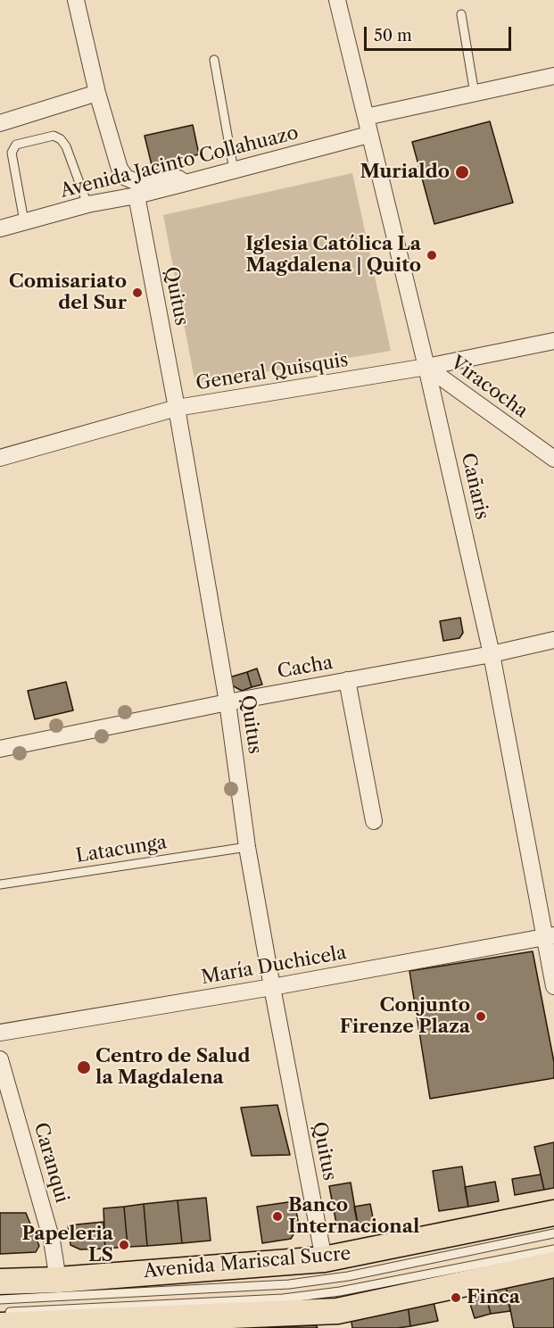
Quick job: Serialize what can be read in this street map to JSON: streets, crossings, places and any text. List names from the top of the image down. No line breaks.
{"streets":{"main road":["Avenida Mariscal Sucre"],"street":["Avenida Jacinto Collahuazo","Quitus","General Quisquis","Viracocha","Cañaris","Cacha","María Duchicela","Caranqui"],"lane":["Latacunga"]},"crossings":[["Avenida Jacinto Collahuazo","Quitus"],["Avenida Jacinto Collahuazo","Cañaris"],["Quitus","General Quisquis"],["Quitus","Cacha"],["Quitus","Latacunga"],["Quitus","María Duchicela"],["Quitus","Avenida Mariscal Sucre"],["General Quisquis","Viracocha"],["General Quisquis","Cañaris"],["Viracocha","Cañaris"],["Cañaris","Cacha"],["Cañaris","María Duchicela"],["Caranqui","Avenida Mariscal Sucre"]],"places":["Murialdo","Iglesia Católica La Magdalena | Quito","Comisariato del Sur","Conjunto Firenze Plaza","Centro de Salud la Magdalena","Banco Internacional","Papeleria LS","Finca"],"scale_bar":"50 m"}
